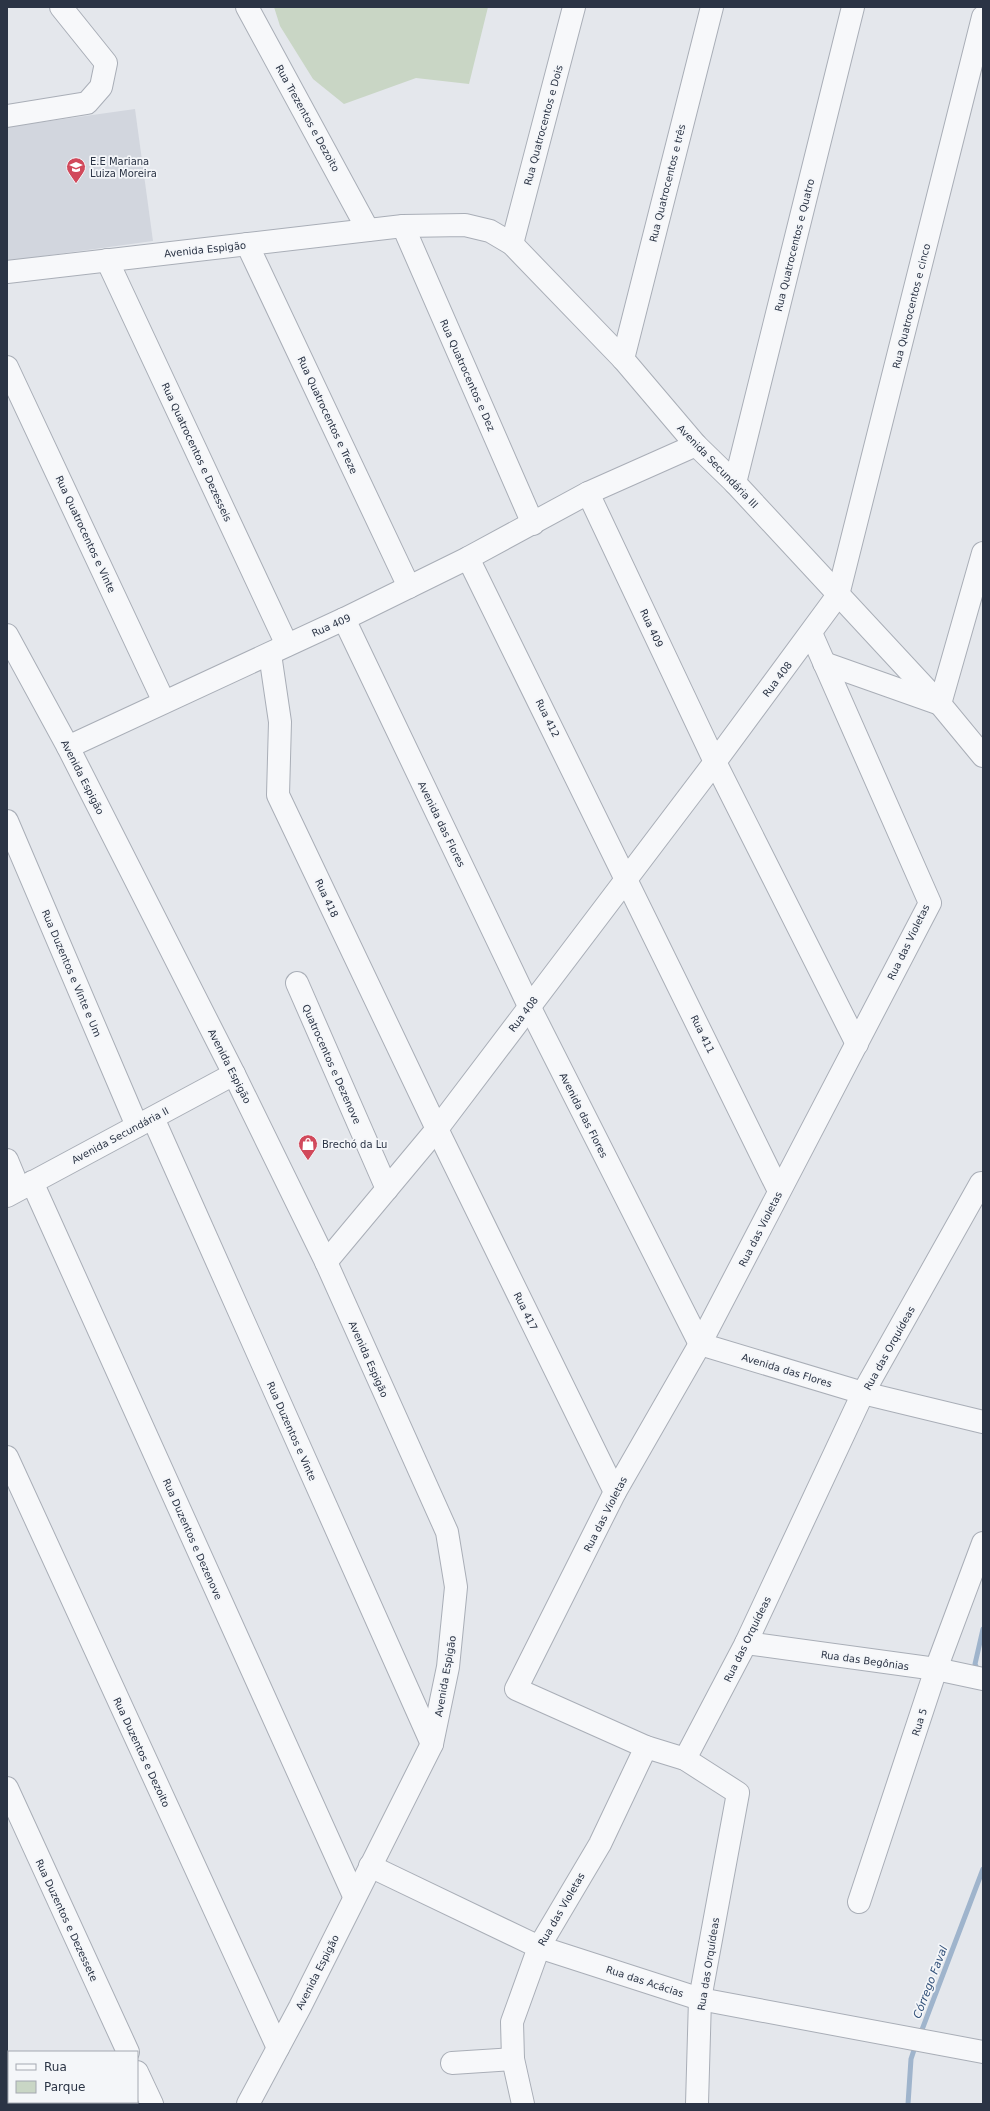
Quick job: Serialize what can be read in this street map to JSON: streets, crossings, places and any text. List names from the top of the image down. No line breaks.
{"streets":{"street":["Rua Trezentos e Dezoito","Rua Quatrocentos e Dois","Rua Quatrocentos e três","Rua Quatrocentos e Quatro","Avenida Espigão","Rua Quatrocentos e cinco","Rua Quatrocentos e Dez","Rua Quatrocentos e Treze","Rua Quatrocentos e Dezesseis","Avenida Secundária III","Rua Quatrocentos e Vinte","Rua 409","Rua 408","Rua 412","Avenida das Flores","Rua 418","Rua das Violetas","Rua Duzentos e Vinte e Um","Rua 411","Quatrocentos e Dezenove","Avenida Secundária II","Rua 417","Rua das Orquídeas","Rua Duzentos e Vinte","Rua Duzentos e Dezenove","Rua das Begônias","Rua 5","Rua Duzentos e Dezoito","Rua Duzentos e Dezessete","Rua das Acácias"]},"crossings":[["Rua Trezentos e Dezoito","Avenida Espigão"],["Rua Quatrocentos e Dois","Avenida Secundária III"],["Rua Quatrocentos e três","Avenida Secundária III"],["Rua Quatrocentos e Quatro","Avenida Secundária III"],["Avenida Espigão","Rua Quatrocentos e Dez"],["Avenida Espigão","Rua Quatrocentos e Treze"],["Avenida Espigão","Rua Quatrocentos e Dezesseis"],["Avenida Espigão","Avenida Secundária III"],["Avenida Espigão","Rua 409"],["Avenida Espigão","Rua 408"],["Avenida Espigão","Avenida Secundária II"],["Avenida Espigão","Rua Duzentos e Vinte"],["Avenida Espigão","Rua Duzentos e Dezenove"],["Avenida Espigão","Rua Duzentos e Dezoito"],["Avenida Espigão","Rua das Acácias"],["Rua Quatrocentos e cinco","Avenida Secundária III"],["Rua Quatrocentos e cinco","Rua 408"],["Rua Quatrocentos e Dez","Avenida Secundária III"],["Rua Quatrocentos e Dez","Rua 409"],["Rua Quatrocentos e Treze","Rua 409"],["Rua Quatrocentos e Dezesseis","Rua 409"],["Rua Quatrocentos e Dezesseis","Rua 418"],["Avenida Secundária III","Rua 409"],["Avenida Secundária III","Rua 408"],["Rua Quatrocentos e Vinte","Rua 409"],["Rua 409","Rua 408"],["Rua 409","Rua 412"],["Rua 409","Avenida das Flores"],["Rua 409","Rua 418"],["Rua 408","Rua 412"],["Rua 408","Avenida das Flores"],["Rua 408","Rua 418"],["Rua 408","Rua das Violetas"],["Rua 408","Rua 411"],["Rua 408","Quatrocentos e Dezenove"],["Rua 408","Rua 417"],["Rua 412","Rua 411"],["Avenida das Flores","Rua das Violetas"],["Avenida das Flores","Rua das Orquídeas"],["Rua 418","Rua 417"],["Rua das Violetas","Rua 411"],["Rua das Violetas","Rua 417"],["Rua das Violetas","Rua das Orquídeas"],["Rua das Violetas","Rua das Acácias"],["Rua Duzentos e Vinte e Um","Avenida Secundária II"],["Rua Duzentos e Vinte e Um","Rua Duzentos e Vinte"],["Avenida Secundária II","Rua Duzentos e Vinte"],["Avenida Secundária II","Rua Duzentos e Dezenove"],["Rua das Orquídeas","Rua das Begônias"],["Rua das Orquídeas","Rua das Acácias"],["Rua das Begônias","Rua 5"]],"water":["Córrego Faval"],"places":{"school or university":["E.E Mariana Luiza Moreira"],"shop":["Brechó da Lu"]},"legend":["Rua","Parque"]}
